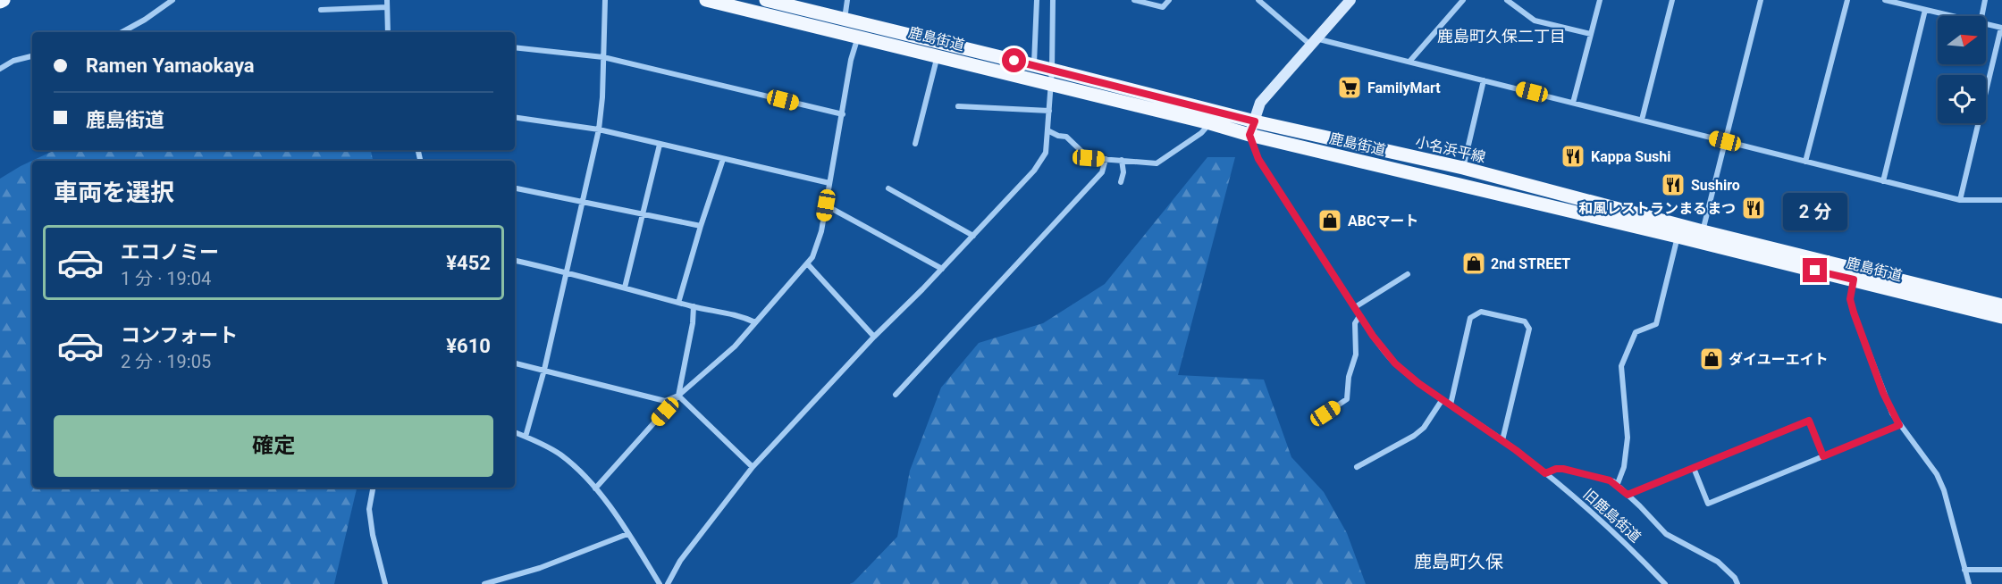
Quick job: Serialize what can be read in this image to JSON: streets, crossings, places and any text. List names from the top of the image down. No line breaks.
{"streets":{"main road":["鹿島街道","小名浜平線"],"street":["旧鹿島街道"]},"crossings":[["鹿島街道","小名浜平線"],["鹿島街道","旧鹿島街道"],["小名浜平線","旧鹿島街道"]],"districts":["鹿島町久保二丁目","鹿島町久保"],"places":{"supermarket":["FamilyMart"],"restaurant":["Kappa Sushi","Sushiro","和風レストランまるまつ"],"shop":["ABCマート","2nd STREET","ダイユーエイト"]},"north":"right","page":{"banner":["Ramen Yamaokaya","鹿島街道"],"heading":"車両を選択","bubble":"2 分","list":[{"name":"エコノミー","note":"1 分 · 19:04","value":"¥452"},{"name":"コンフォート","note":"2 分 · 19:05","value":"¥610"}],"buttons":"確定"}}
